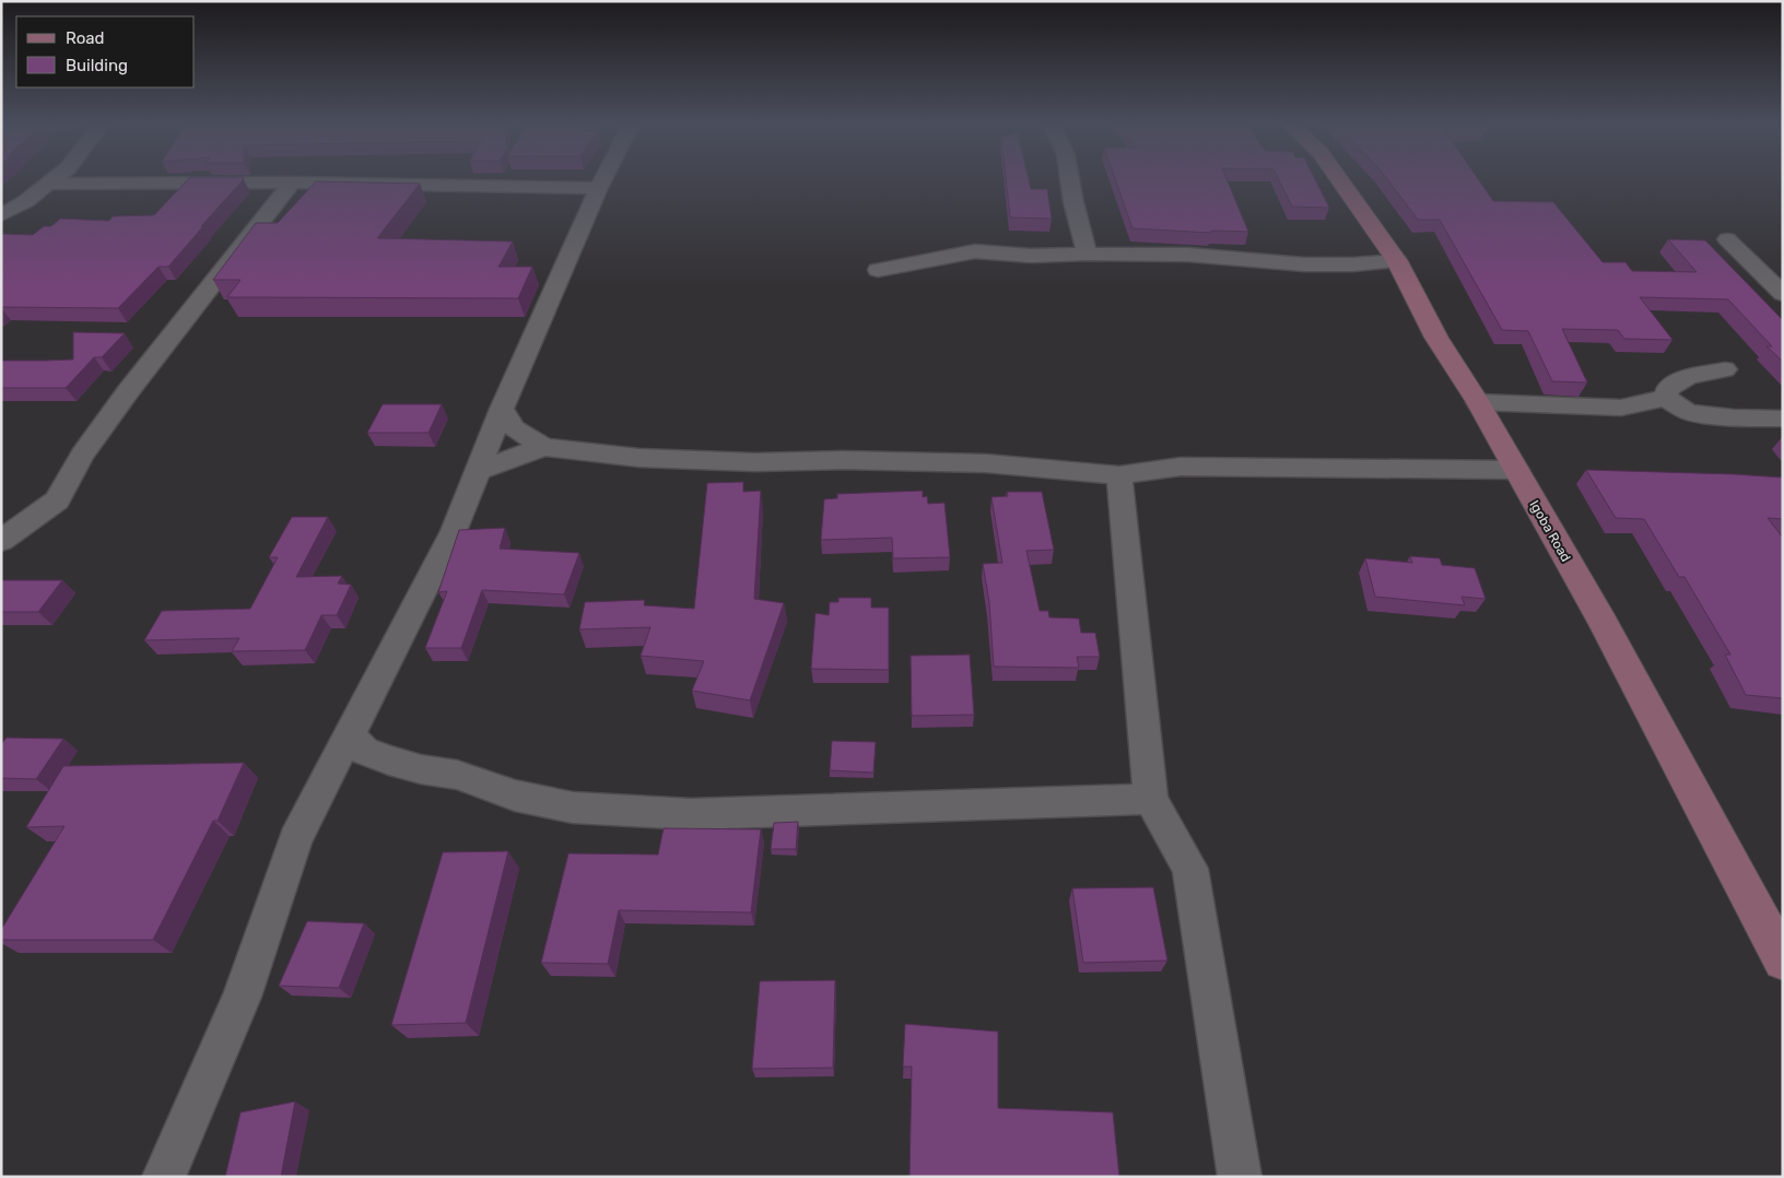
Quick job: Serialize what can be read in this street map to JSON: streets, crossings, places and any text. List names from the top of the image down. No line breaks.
{"streets":{"street":["Igoba Road"]},"legend":["Road","Building"]}
